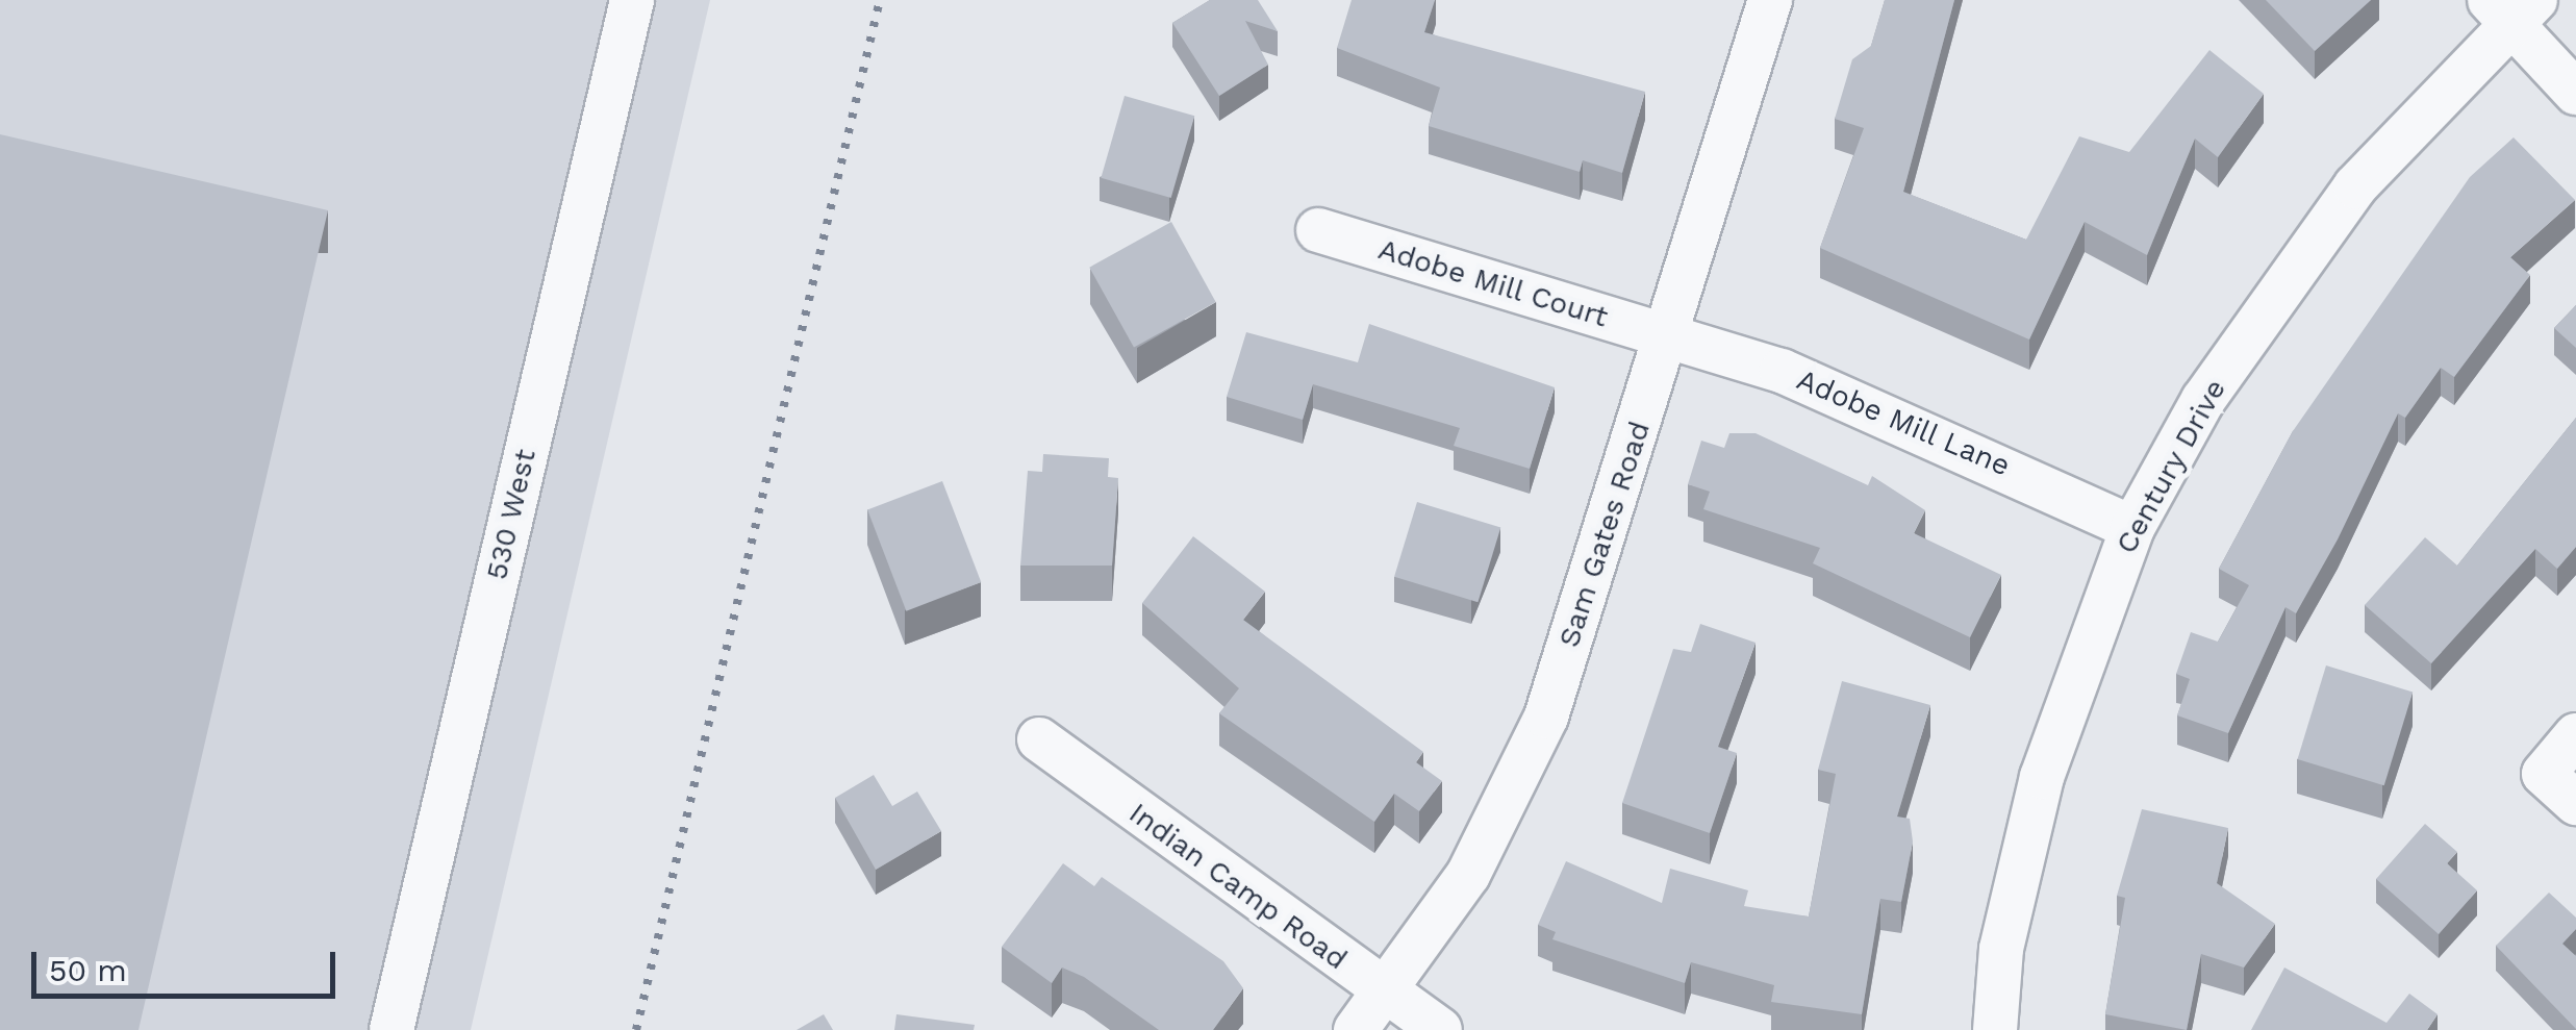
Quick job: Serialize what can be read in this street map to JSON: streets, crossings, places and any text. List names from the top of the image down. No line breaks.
{"streets":{"street":["Adobe Mill Court","Adobe Mill Lane","Century Drive","530 West","Sam Gates Road","Indian Camp Road"]},"crossings":[["Adobe Mill Court","Adobe Mill Lane"],["Adobe Mill Court","Sam Gates Road"],["Adobe Mill Lane","Century Drive"],["Adobe Mill Lane","Sam Gates Road"],["Sam Gates Road","Indian Camp Road"]],"scale_bar":"50 m"}
